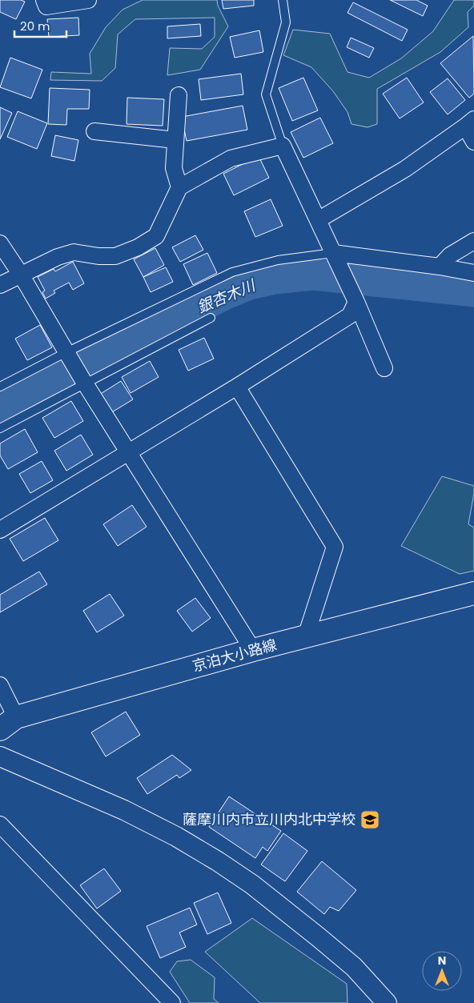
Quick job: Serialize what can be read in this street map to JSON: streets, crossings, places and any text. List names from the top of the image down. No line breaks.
{"streets":{"main road":["京泊大小路線"]},"water":["銀杏木川"],"places":{"school or university":["薩摩川内市立川内北中学校"]},"scale_bar":"20 m","north":"top"}
